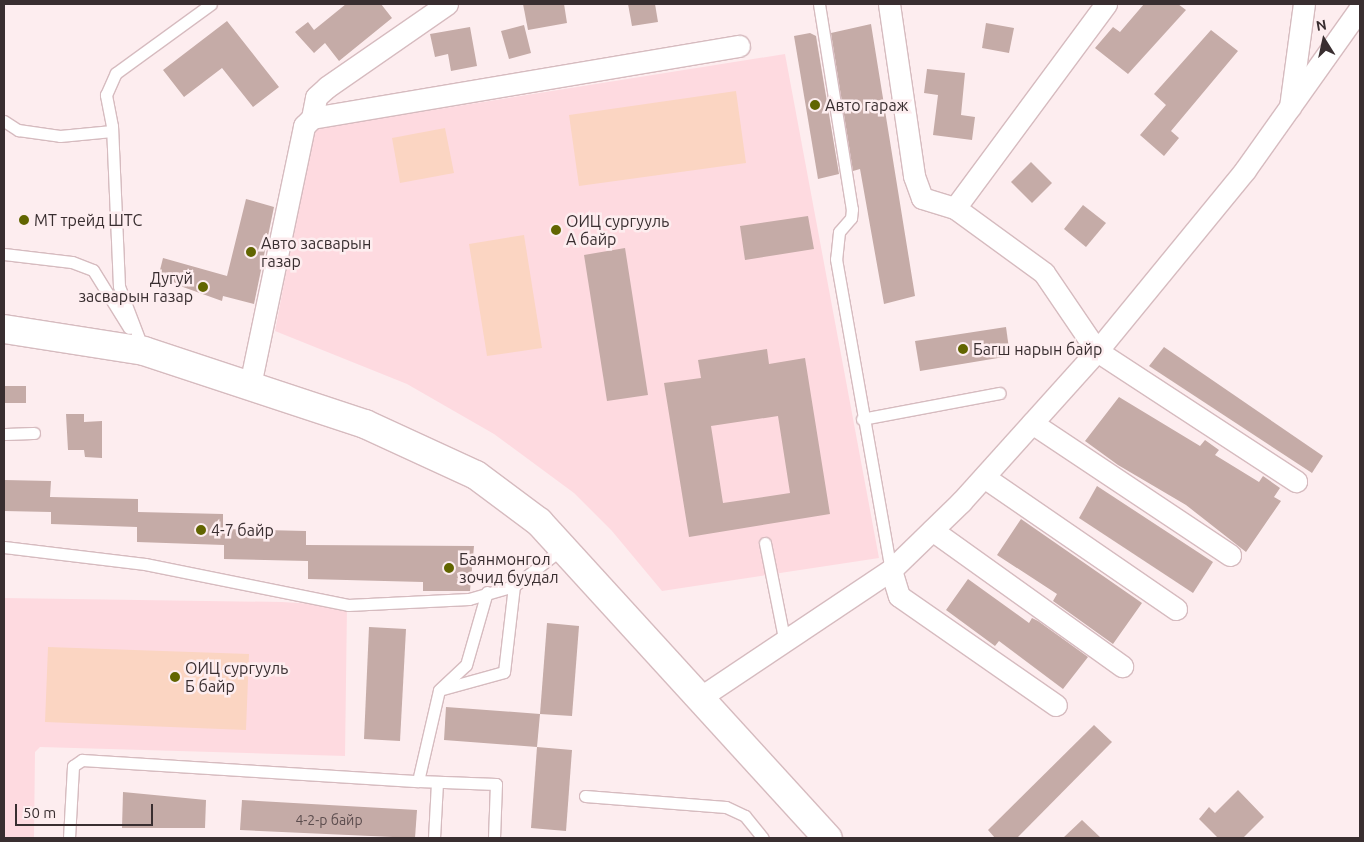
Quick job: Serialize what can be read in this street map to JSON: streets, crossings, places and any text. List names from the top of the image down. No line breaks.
{"places":["Авто гараж","МТ трейд ШТС","ОИЦ сургууль А байр","Авто засварын газар","Дугуй засварын газар","Багш нарын байр","4-7 байр","Баянмонгол зочид буудал","ОИЦ сургууль Б байр"],"house_numbers":["4-2-р байр"],"scale_bar":"50 m","north":"top"}
